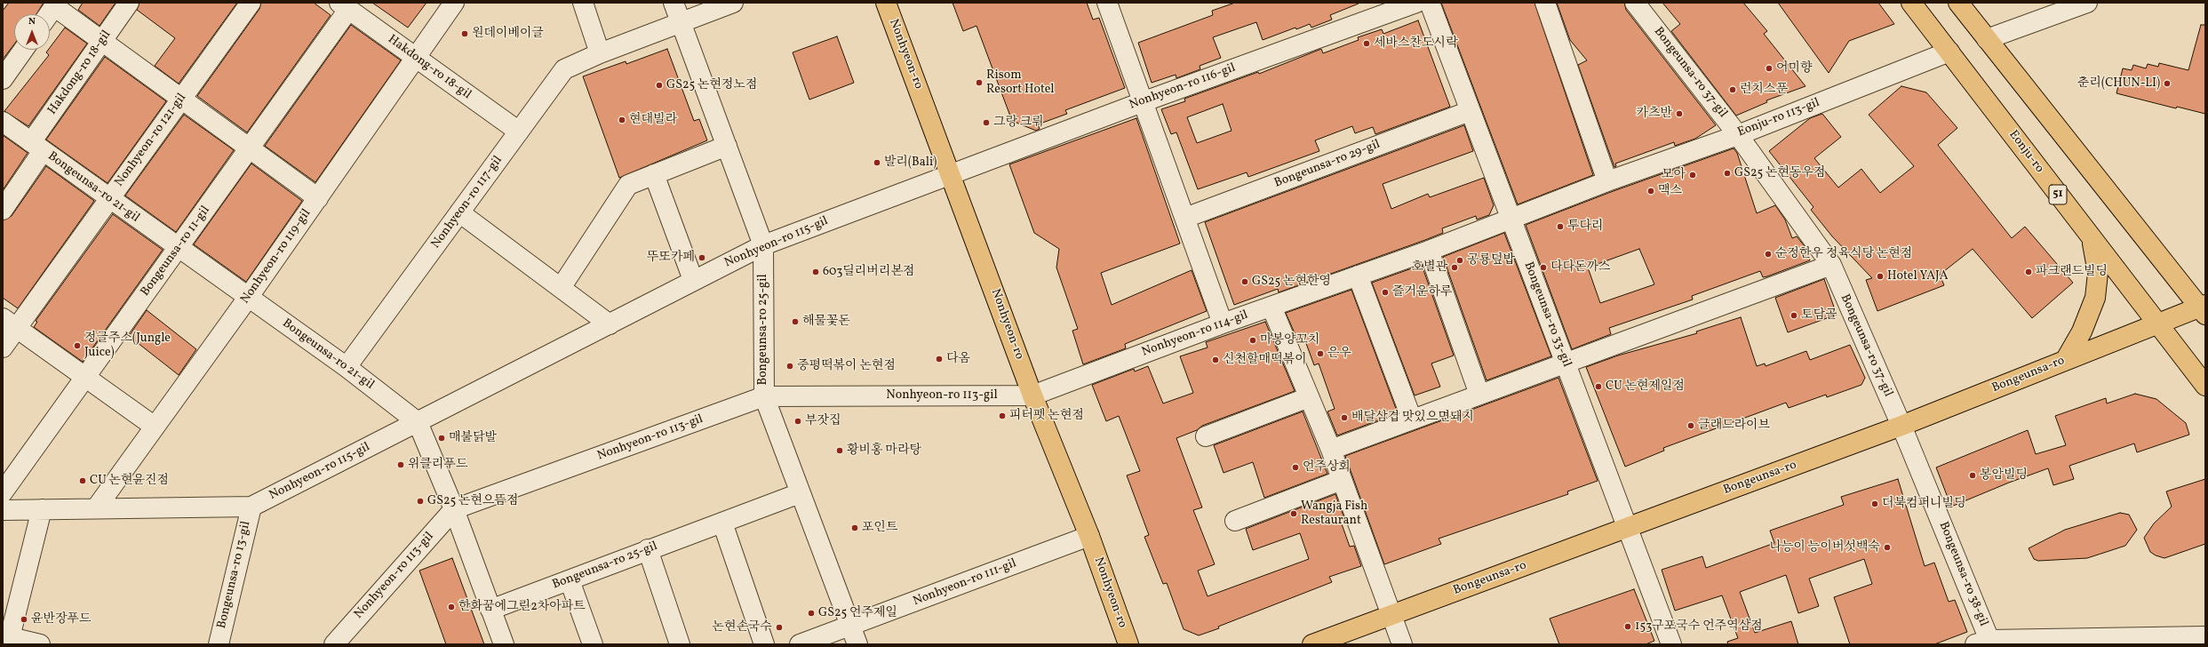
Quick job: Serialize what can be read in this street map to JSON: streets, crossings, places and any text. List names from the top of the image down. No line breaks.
{"streets":{"main road":["Nonhyeon-ro","Eonju-ro","51","Bongeunsa-ro"],"street":["Hakdong-ro 18-gil","Bongeunsa-ro 37-gil","Nonhyeon-ro 116-gil","Eonju-ro 113-gil","Nonhyeon-ro 121-gil","Bongeunsa-ro 29-gil","Bongeunsa-ro 21-gil","Nonhyeon-ro 117-gil","Nonhyeon-ro 115-gil","Bongeunsa-ro 11-gil","Nonhyeon-ro 119-gil","Bongeunsa-ro 33-gil","Bongeunsa-ro 25-gil","Nonhyeon-ro 114-gil","Nonhyeon-ro 113-gil","Bongeunsa-ro 38-gil","Bongeunsa-ro 13-gil","Nonhyeon-ro 111-gil"]},"crossings":[["Nonhyeon-ro","Nonhyeon-ro 116-gil"],["Nonhyeon-ro","Nonhyeon-ro 115-gil"],["Nonhyeon-ro","Nonhyeon-ro 114-gil"],["Nonhyeon-ro","Nonhyeon-ro 113-gil"],["Nonhyeon-ro","Nonhyeon-ro 111-gil"],["Hakdong-ro 18-gil","Bongeunsa-ro 21-gil"],["Hakdong-ro 18-gil","Nonhyeon-ro 117-gil"],["Hakdong-ro 18-gil","Bongeunsa-ro 11-gil"],["Hakdong-ro 18-gil","Nonhyeon-ro 119-gil"],["Bongeunsa-ro 37-gil","Eonju-ro 113-gil"],["Bongeunsa-ro 37-gil","Bongeunsa-ro"],["Bongeunsa-ro 37-gil","Bongeunsa-ro 38-gil"],["Nonhyeon-ro 116-gil","Nonhyeon-ro 115-gil"],["Eonju-ro 113-gil","Eonju-ro"],["Eonju-ro 113-gil","Bongeunsa-ro 33-gil"],["Eonju-ro 113-gil","Nonhyeon-ro 114-gil"],["Nonhyeon-ro 121-gil","Bongeunsa-ro 21-gil"],["Eonju-ro","Bongeunsa-ro"],["Bongeunsa-ro 29-gil","Bongeunsa-ro 33-gil"],["Bongeunsa-ro 21-gil","Nonhyeon-ro 117-gil"],["Bongeunsa-ro 21-gil","Nonhyeon-ro 115-gil"],["Bongeunsa-ro 21-gil","Bongeunsa-ro 11-gil"],["Bongeunsa-ro 21-gil","Nonhyeon-ro 119-gil"],["Bongeunsa-ro 21-gil","Bongeunsa-ro 25-gil"],["Bongeunsa-ro 21-gil","Nonhyeon-ro 113-gil"],["Nonhyeon-ro 117-gil","Bongeunsa-ro 25-gil"],["Nonhyeon-ro 115-gil","Nonhyeon-ro 119-gil"],["Nonhyeon-ro 115-gil","Bongeunsa-ro 25-gil"],["Nonhyeon-ro 115-gil","Bongeunsa-ro 13-gil"],["Bongeunsa-ro 33-gil","Nonhyeon-ro 114-gil"],["Bongeunsa-ro 33-gil","Bongeunsa-ro"],["Bongeunsa-ro 25-gil","Nonhyeon-ro 113-gil"],["Bongeunsa-ro 25-gil","Nonhyeon-ro 111-gil"],["Nonhyeon-ro 114-gil","Nonhyeon-ro 113-gil"],["Bongeunsa-ro","Bongeunsa-ro 38-gil"]],"places":["원데이베이글","세바스찬도시락","어미향","Risom Resort Hotel","춘리(CHUN-LI)","GS25 논현정노점","런치스푼","카츠반","현대빌라","그랑 크뤼","발리(Bali)","GS25 논현동우점","모아","맥스","투다리","순정한우 정육식당 논현점","뚜또카페","공룡덮밥","호별관","다다돈까스","603딜리버리본점","파크랜드빌딩","Hotel YAJA","GS25 논현한영","즐거운하루","토담골","해물꽃돈","마봉양꼬치","정글주스(Jungle Juice)","은우","다옴","신천할매떡볶이","중평떡볶이 논현점","CU 논현제일점","피터펫 논현점","배달삼겹 맛있으면돼지","부잣집","글래드라이브","매불닭발","황비홍 마라탕","위클리푸드","언주상회","봉암빌딩","CU 논현윤진점","GS25 논현으뜸점","더북컴퍼니빌딩","Wangja Fish Restaurant","포인트","나능이 능이버섯백숙","한화꿈에그린2차아파트","GS25 언주제일","윤반장푸드","153구포국수 언주역삼점","논현손국수"],"north":"top"}
